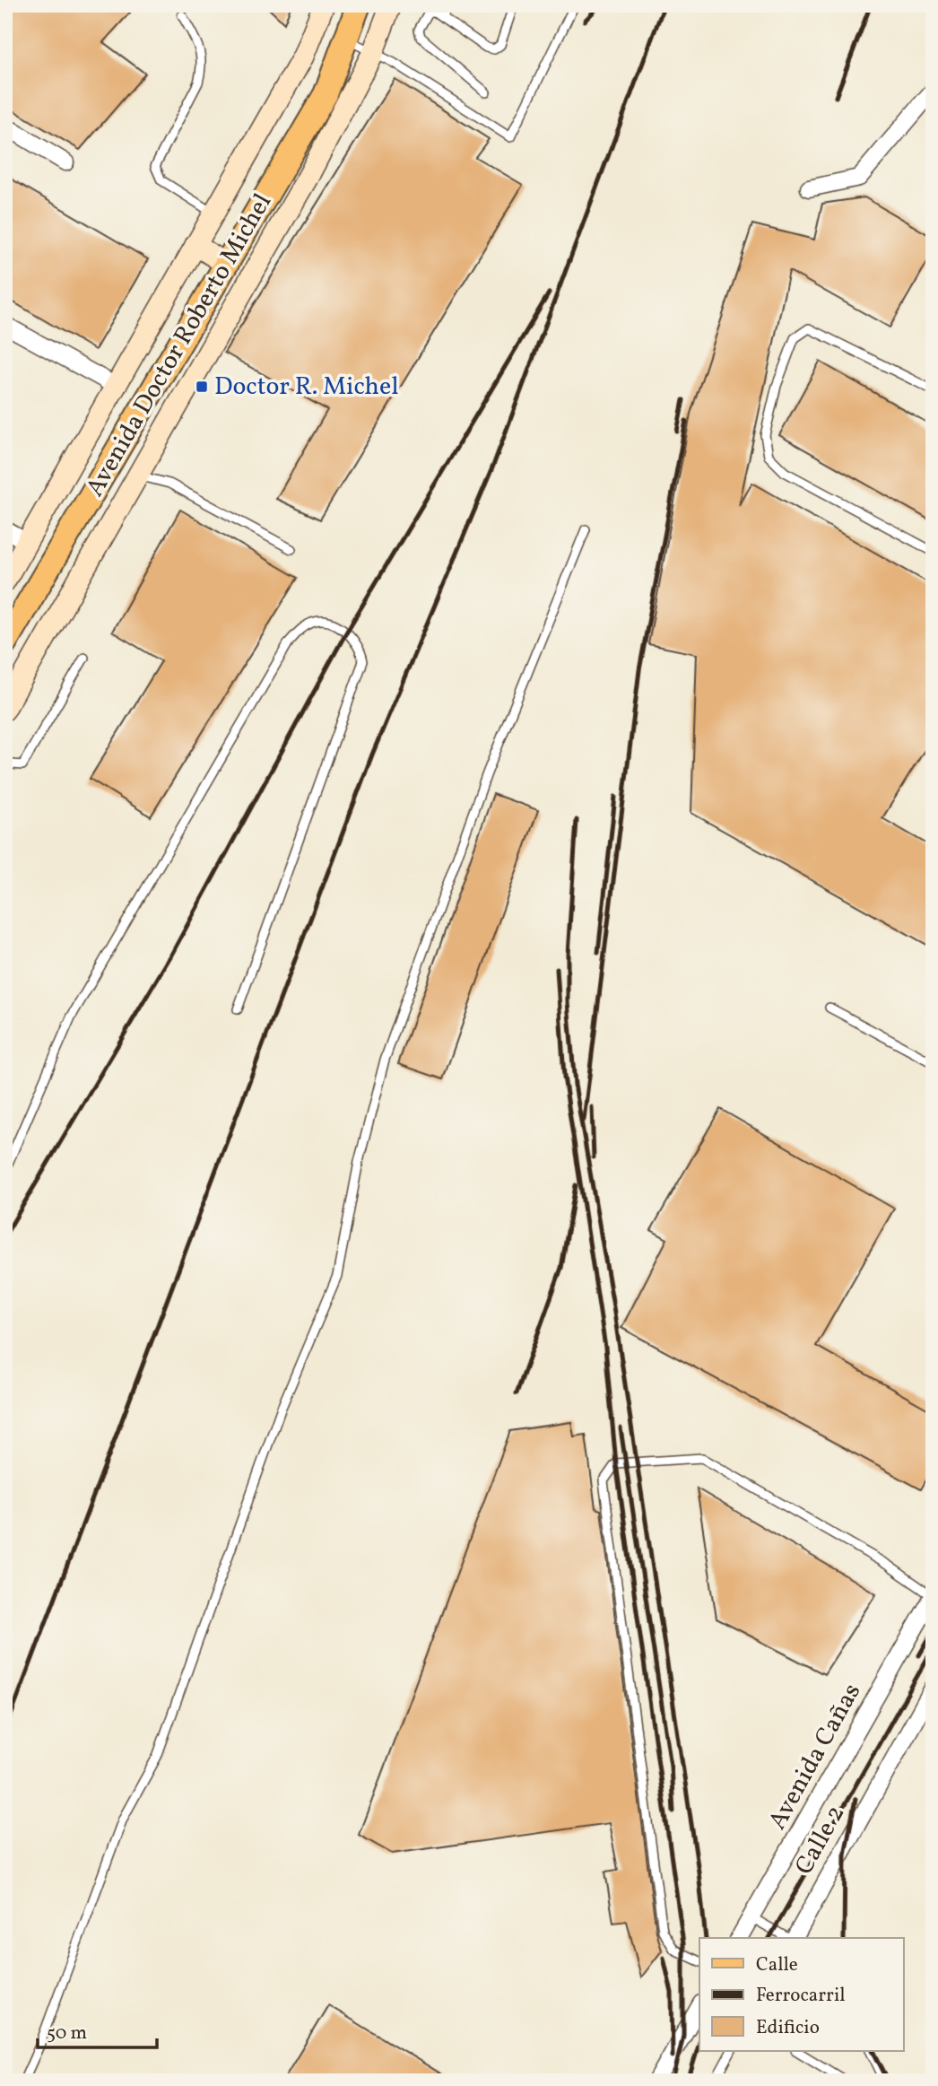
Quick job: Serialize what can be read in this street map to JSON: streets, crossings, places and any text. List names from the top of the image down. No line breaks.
{"streets":{"main road":["Avenida Doctor Roberto Michel"],"street":["Avenida Cañas","Calle 2"]},"places":{"transit":["Doctor R. Michel"]},"legend":["Calle","Ferrocarril","Edificio"],"scale_bar":"50 m"}
